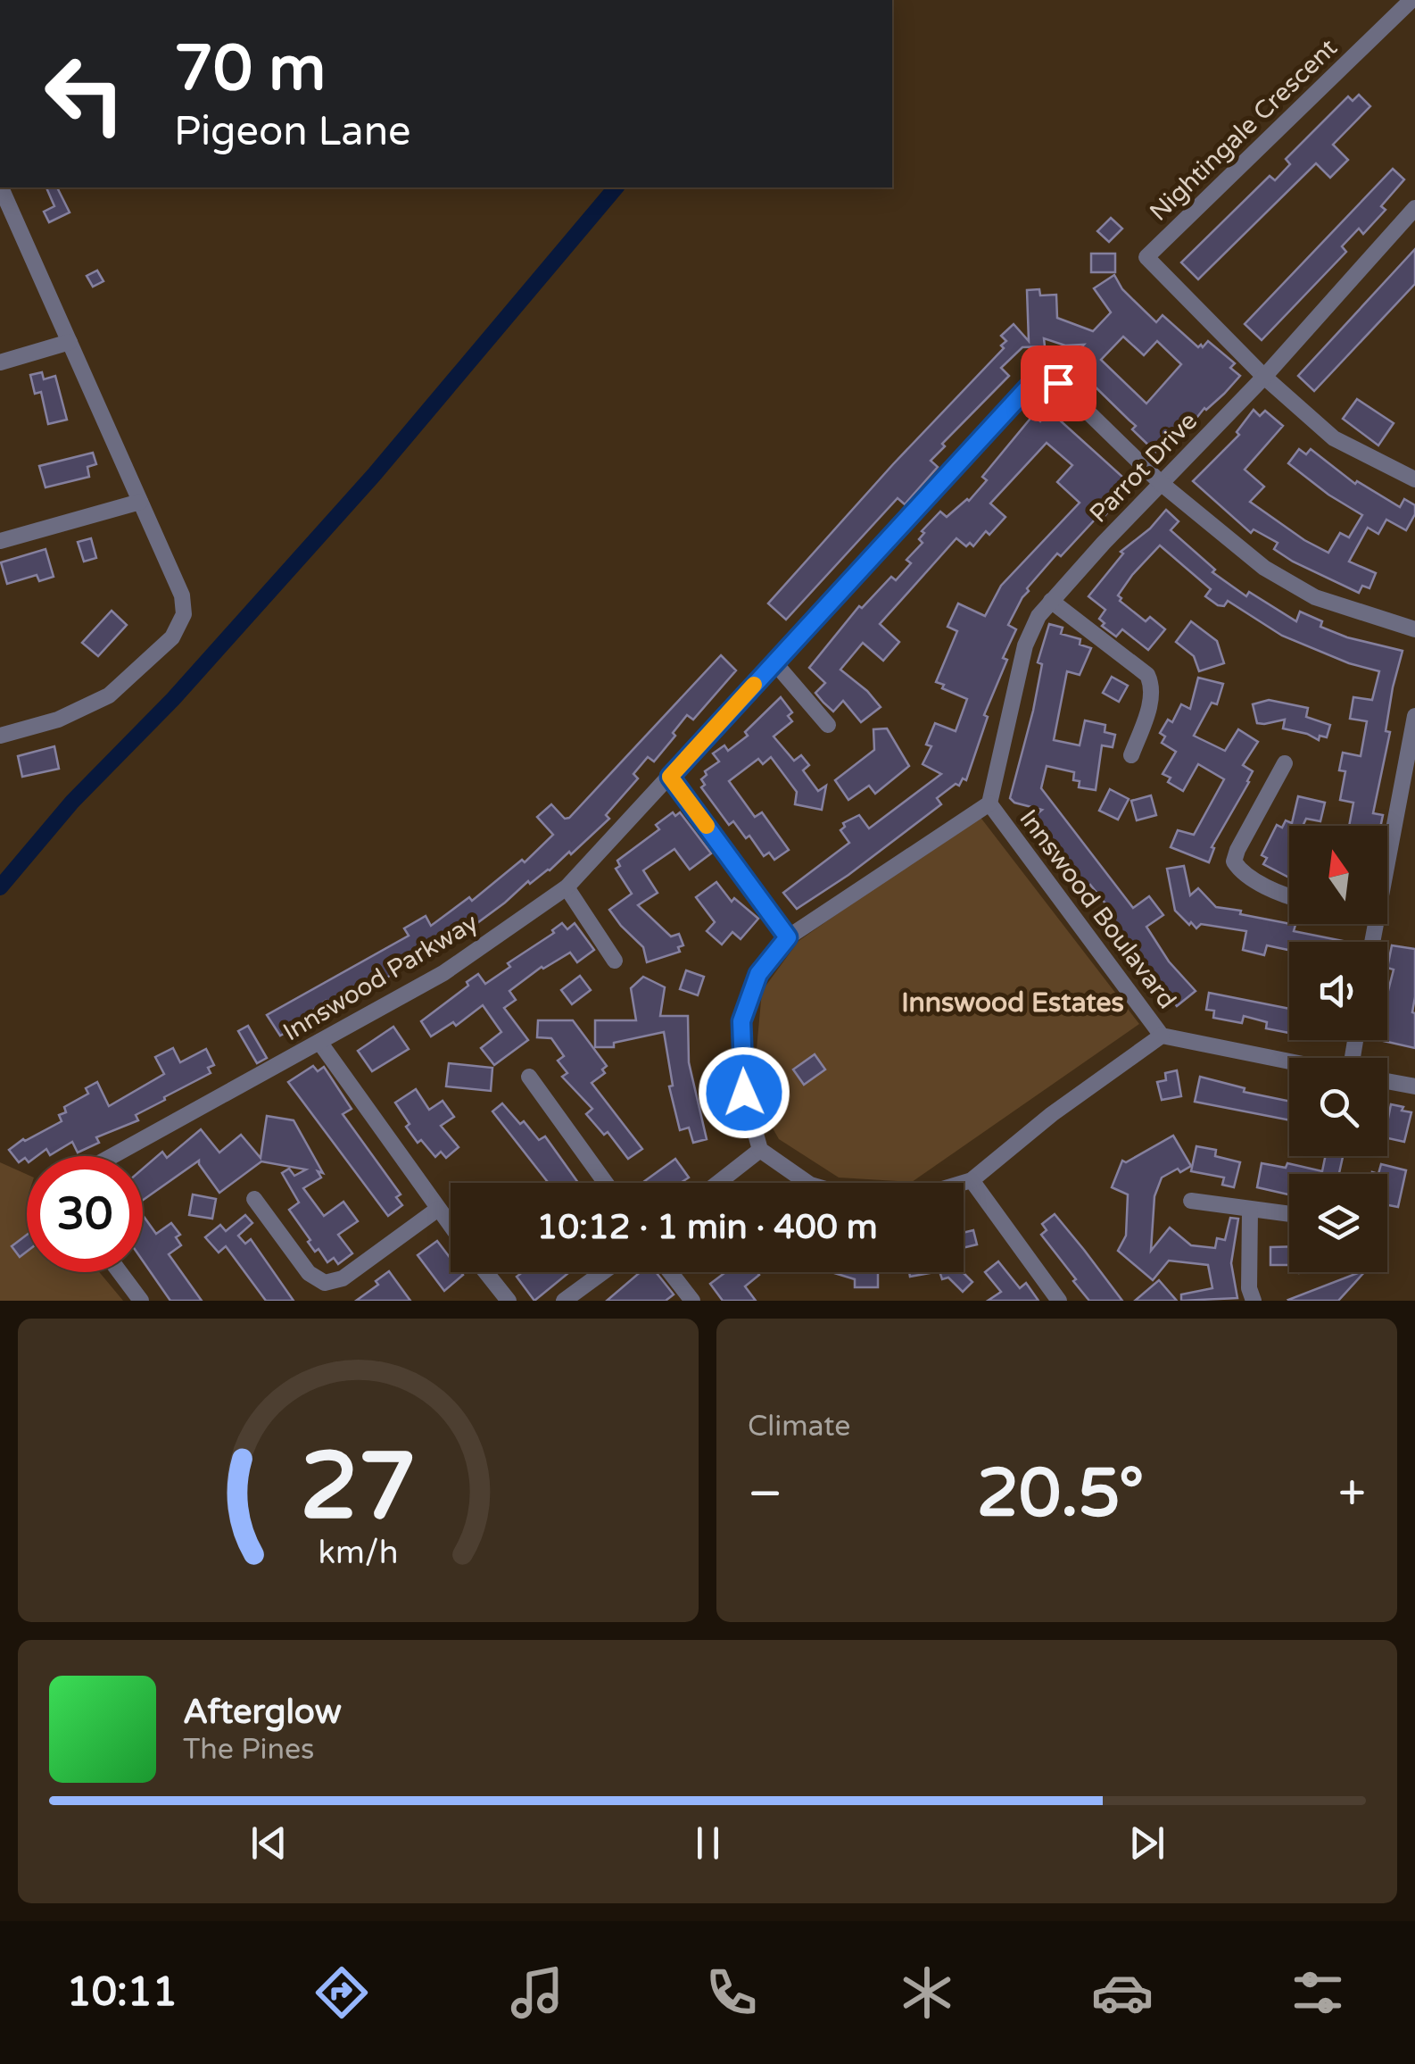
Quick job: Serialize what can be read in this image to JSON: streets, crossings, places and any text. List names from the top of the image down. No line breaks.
{"streets":{"street":["Nightingale Crescent","Parrot Drive","Innswood Boulavard","Innswood Parkway"]},"crossings":[["Nightingale Crescent","Parrot Drive"],["Parrot Drive","Innswood Boulavard"],["Parrot Drive","Innswood Parkway"]],"districts":["Innswood Estates"],"north":"top","page":{"turn":["70 m","Pigeon Lane"],"limit":"30","trip":"10:12 · 1 min · 400 m","tile":"Climate","heat":["−","20.5°","+"],"song":["Afterglow","The Pines"],"tabs":"10:11","gauge":["27","km/h"]}}
